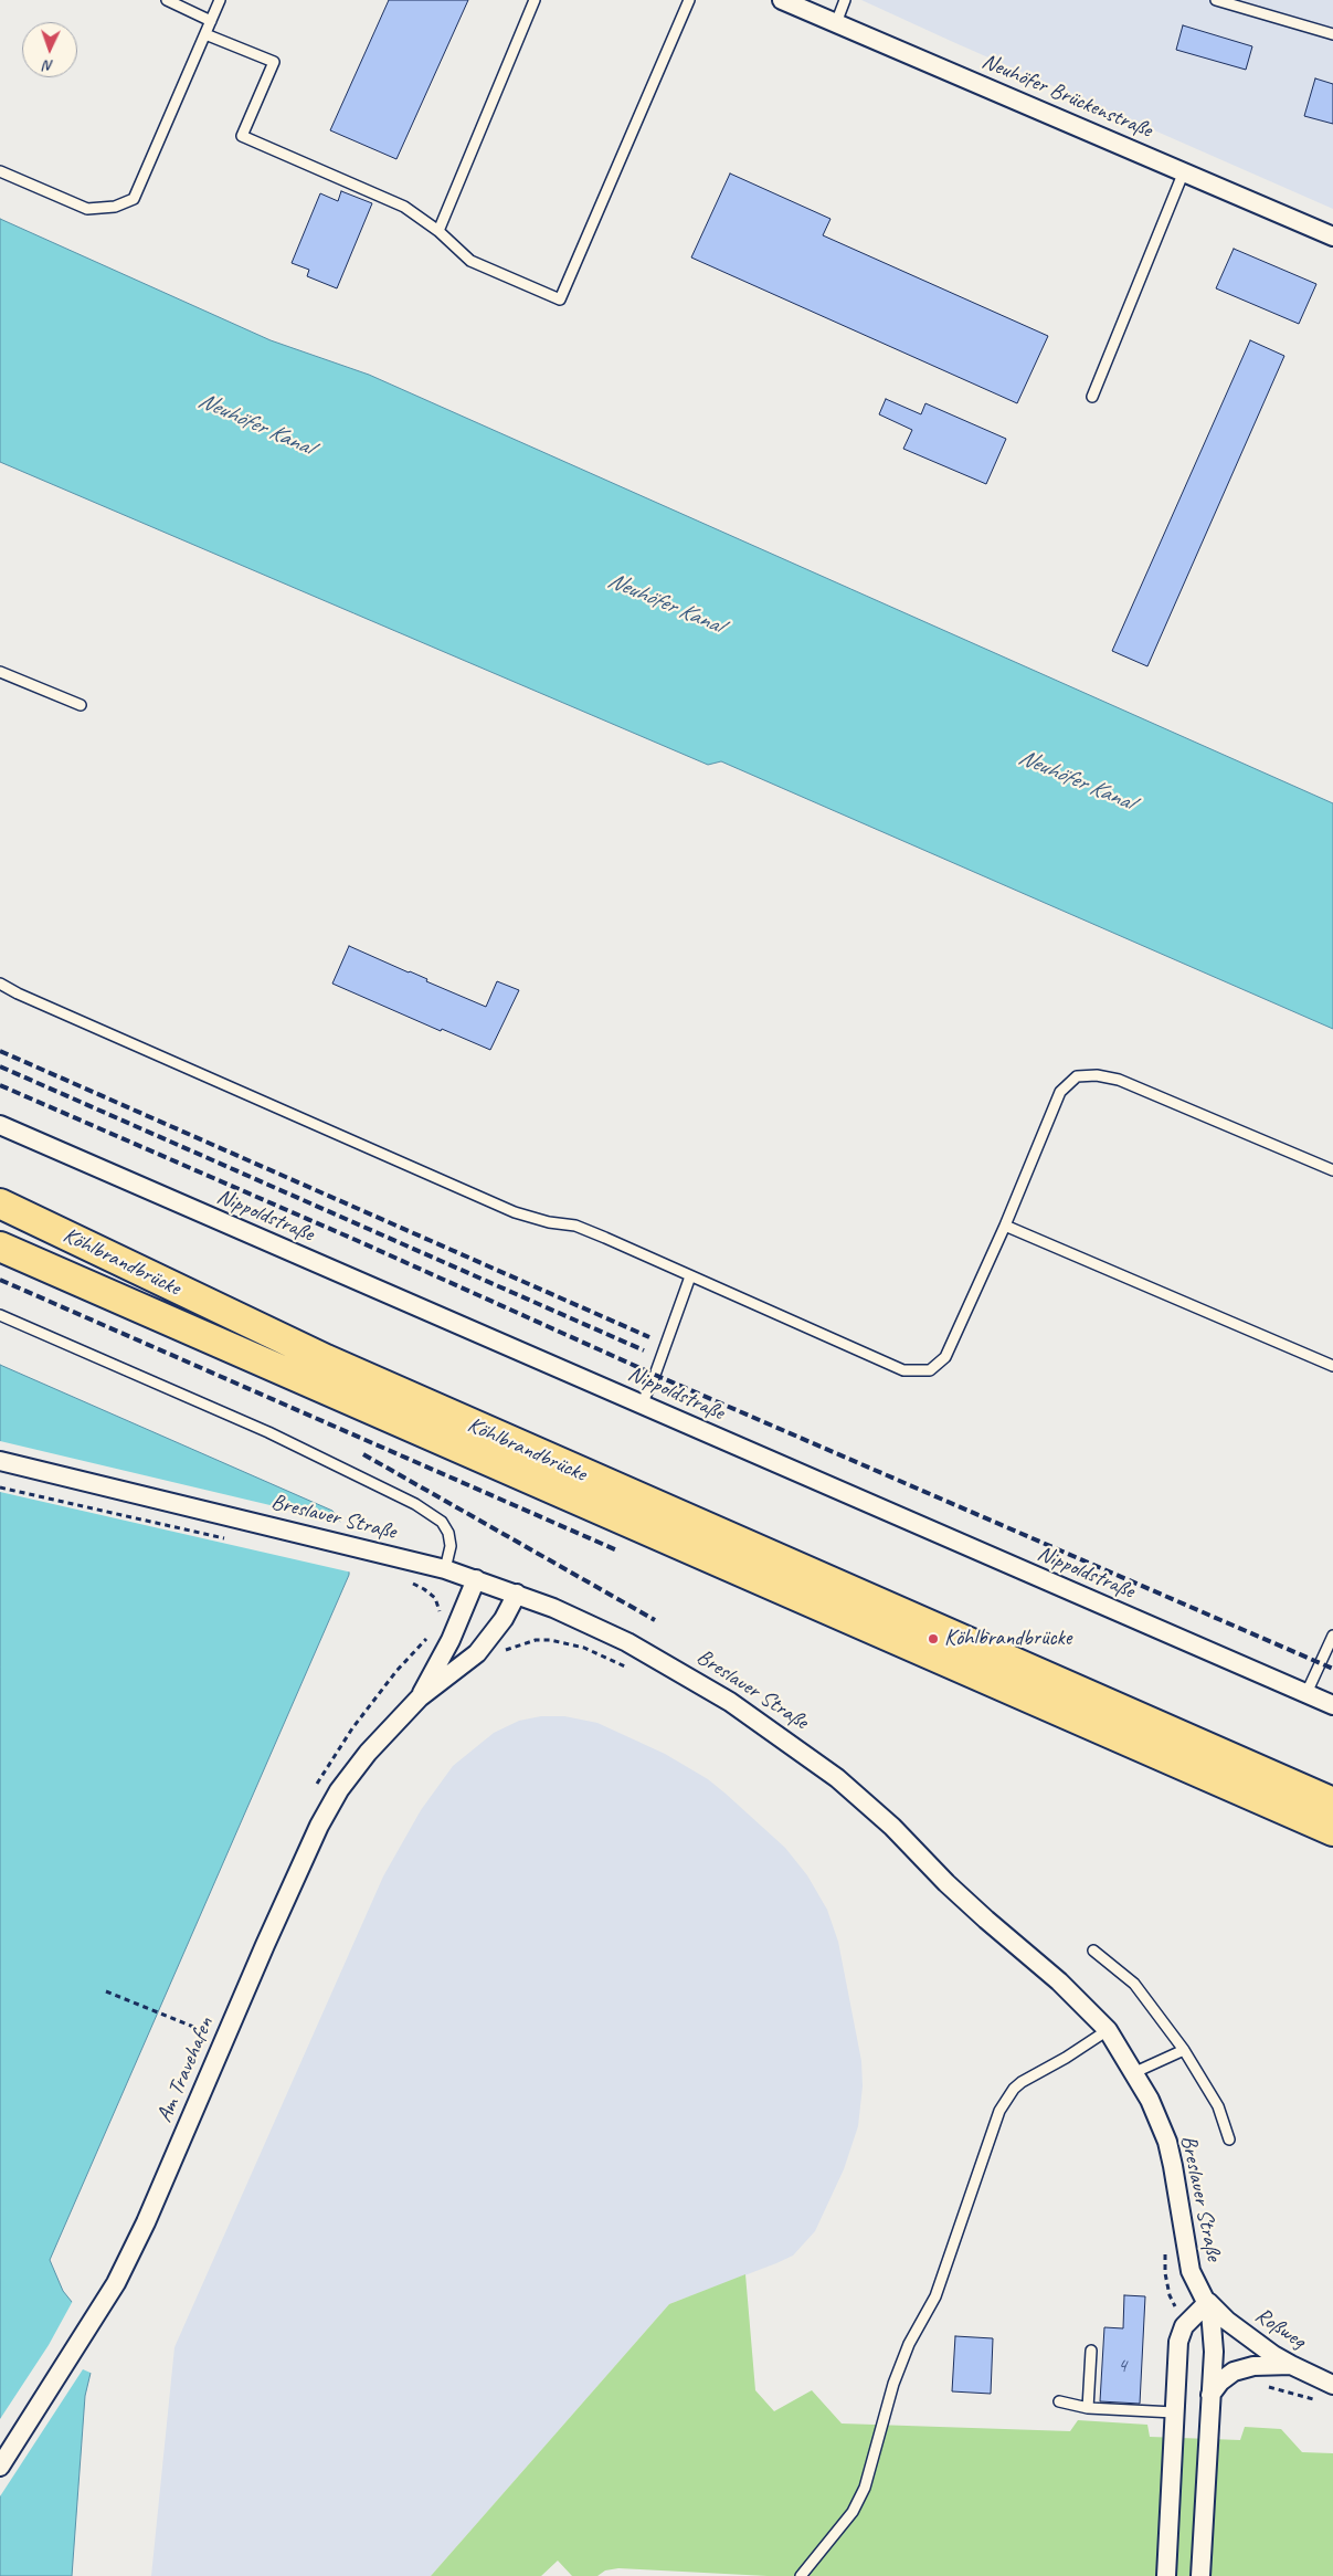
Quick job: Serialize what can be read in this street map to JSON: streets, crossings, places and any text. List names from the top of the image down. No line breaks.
{"streets":{"main road":["Köhlbrandbrücke"],"street":["Neuhöfer Brückenstraße","Nippoldstraße","Breslauer Straße","Am Travehafen","Roßweg"]},"crossings":[["Breslauer Straße","Am Travehafen"],["Breslauer Straße","Roßweg"]],"water":["Neuhöfer Kanal"],"places":["Köhlbrandbrücke"],"house_numbers":["4"],"north":"bottom"}
